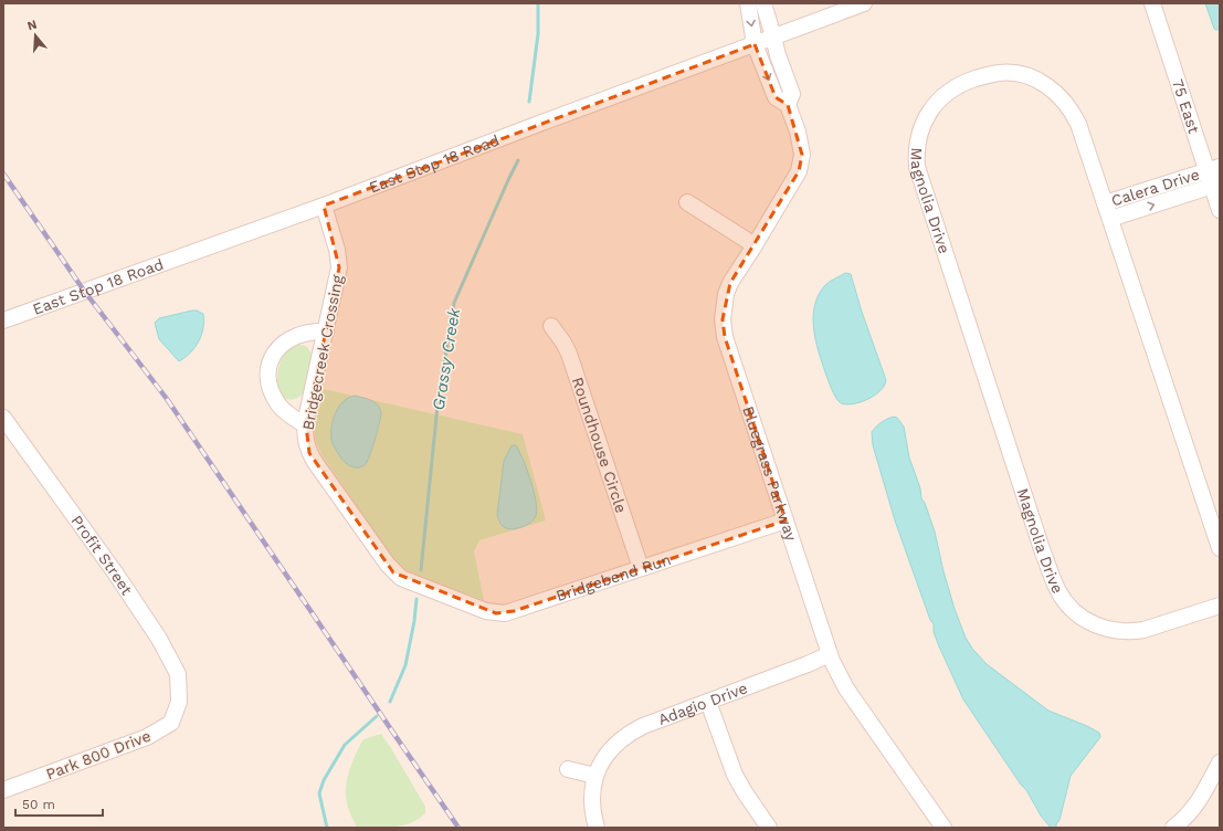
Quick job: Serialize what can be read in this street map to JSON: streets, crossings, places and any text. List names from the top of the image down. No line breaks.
{"streets":{"street":["75 East","East Stop 18 Road","Calera Drive","Magnolia Drive","Bridgecreek Crossing","Roundhouse Circle","Bluegrass Parkway","Profit Street","Bridgebend Run","Adagio Drive","Park 800 Drive"]},"crossings":[["75 East","Calera Drive"],["East Stop 18 Road","Bridgecreek Crossing"],["East Stop 18 Road","Bluegrass Parkway"],["Calera Drive","Magnolia Drive"],["Bridgecreek Crossing","Bridgebend Run"],["Roundhouse Circle","Bridgebend Run"],["Bluegrass Parkway","Bridgebend Run"],["Bluegrass Parkway","Adagio Drive"],["Profit Street","Park 800 Drive"]],"water":["Grassy Creek"],"scale_bar":"50 m","north":"top"}
